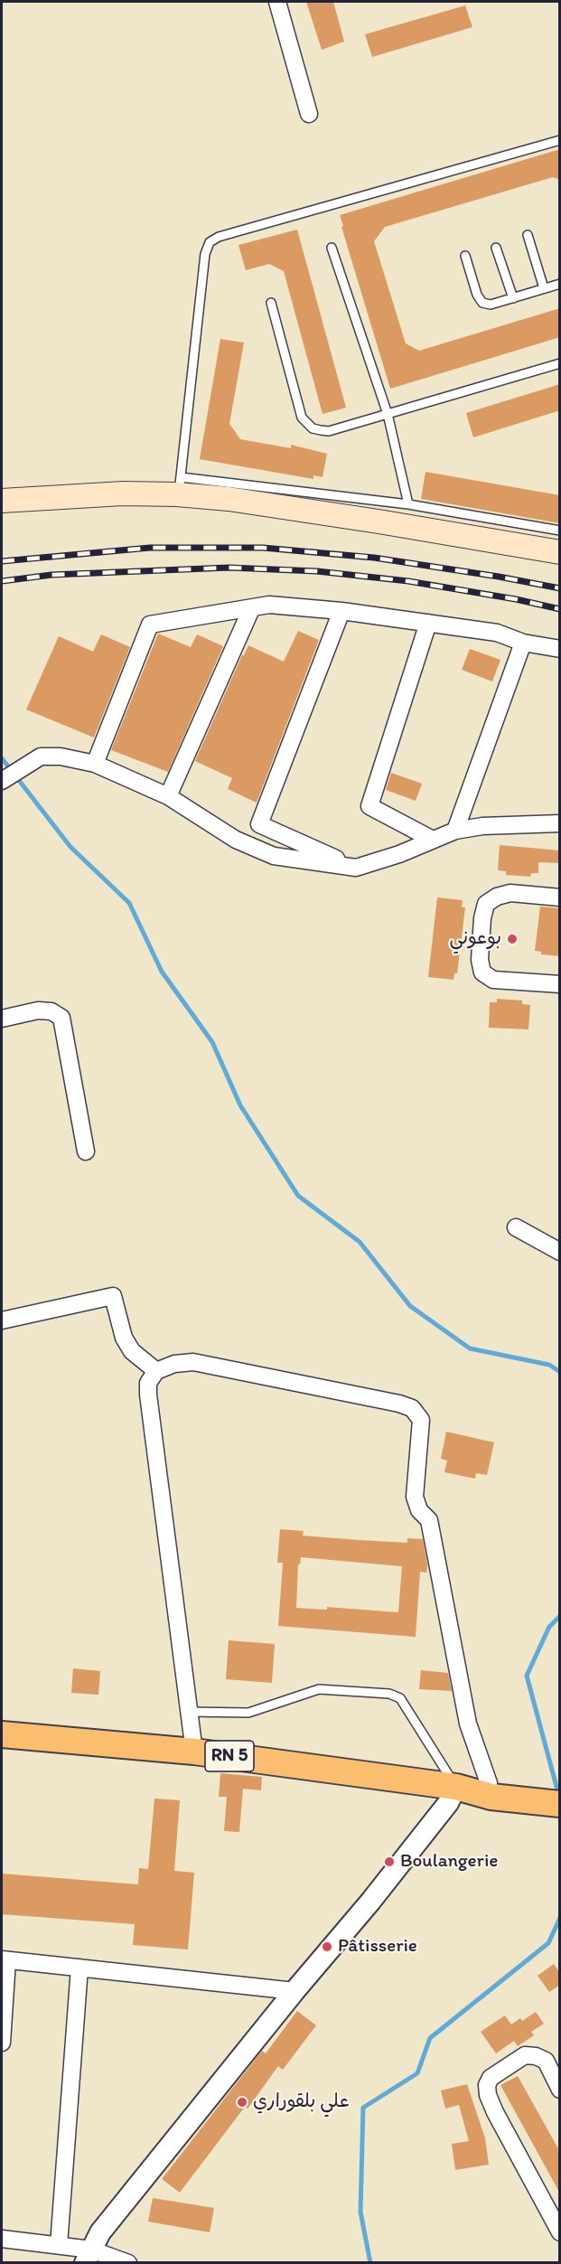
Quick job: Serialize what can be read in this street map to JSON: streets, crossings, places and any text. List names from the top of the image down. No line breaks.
{"streets":{"main road":["RN 5"]},"places":["بوعوني","Boulangerie","Pâtisserie","علي بلقوراري"]}
